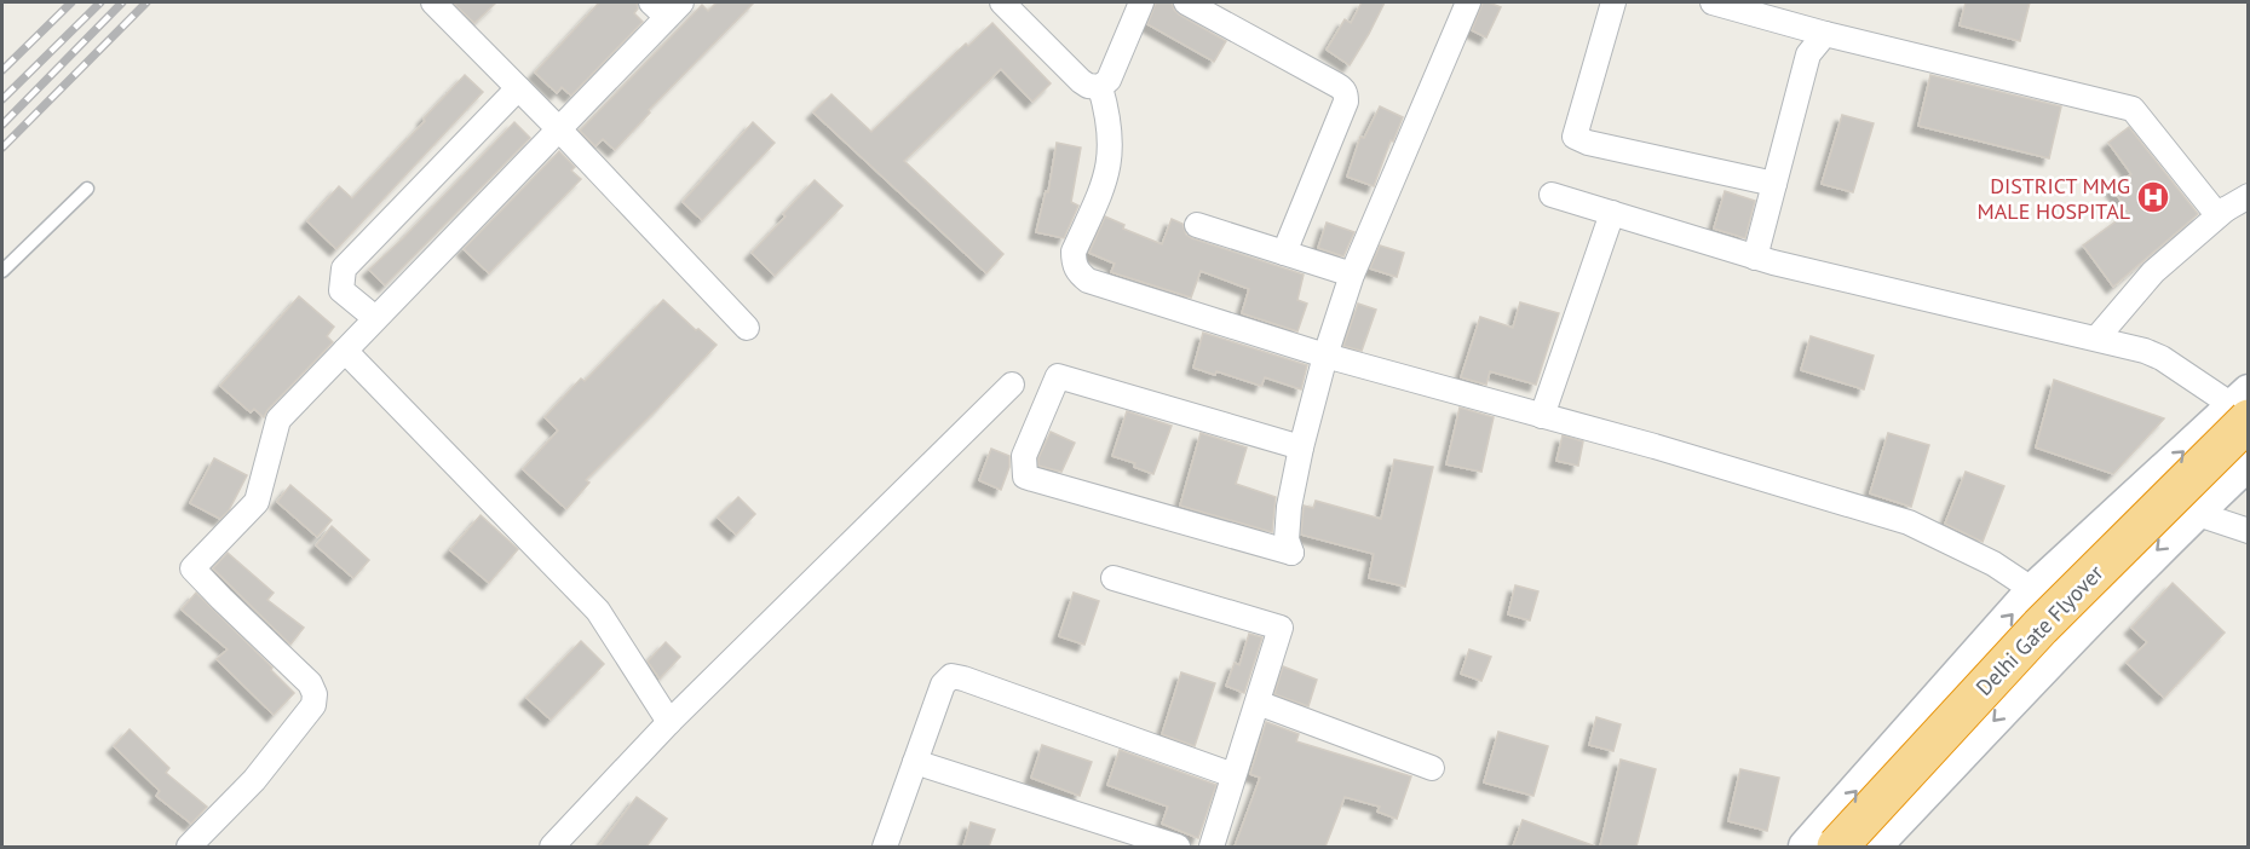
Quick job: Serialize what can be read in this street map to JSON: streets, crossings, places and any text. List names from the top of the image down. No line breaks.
{"streets":{"highway":["Delhi Gate Flyover"]},"places":{"hospital":["DISTRICT MMG MALE HOSPITAL"]}}
